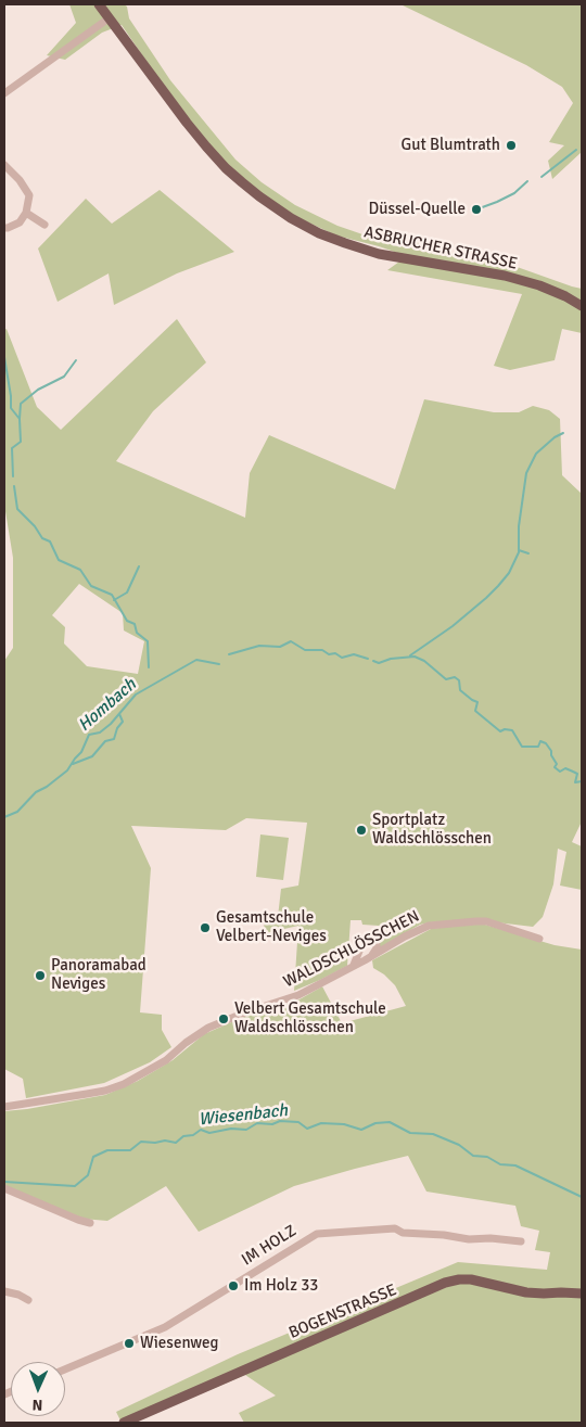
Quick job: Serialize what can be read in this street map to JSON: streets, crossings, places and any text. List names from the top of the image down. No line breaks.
{"streets":{"main road":["ASBRUCHER STRASSE","BOGENSTRASSE"],"street":["WALDSCHLÖSSCHEN","IM HOLZ"]},"water":["Hombach","Wiesenbach"],"places":["Gut Blumtrath","Düssel-Quelle","Sportplatz Waldschlösschen","Gesamtschule Velbert-Neviges","Panoramabad Neviges","Velbert Gesamtschule Waldschlösschen","Im Holz 33","Wiesenweg"],"north":"bottom"}
